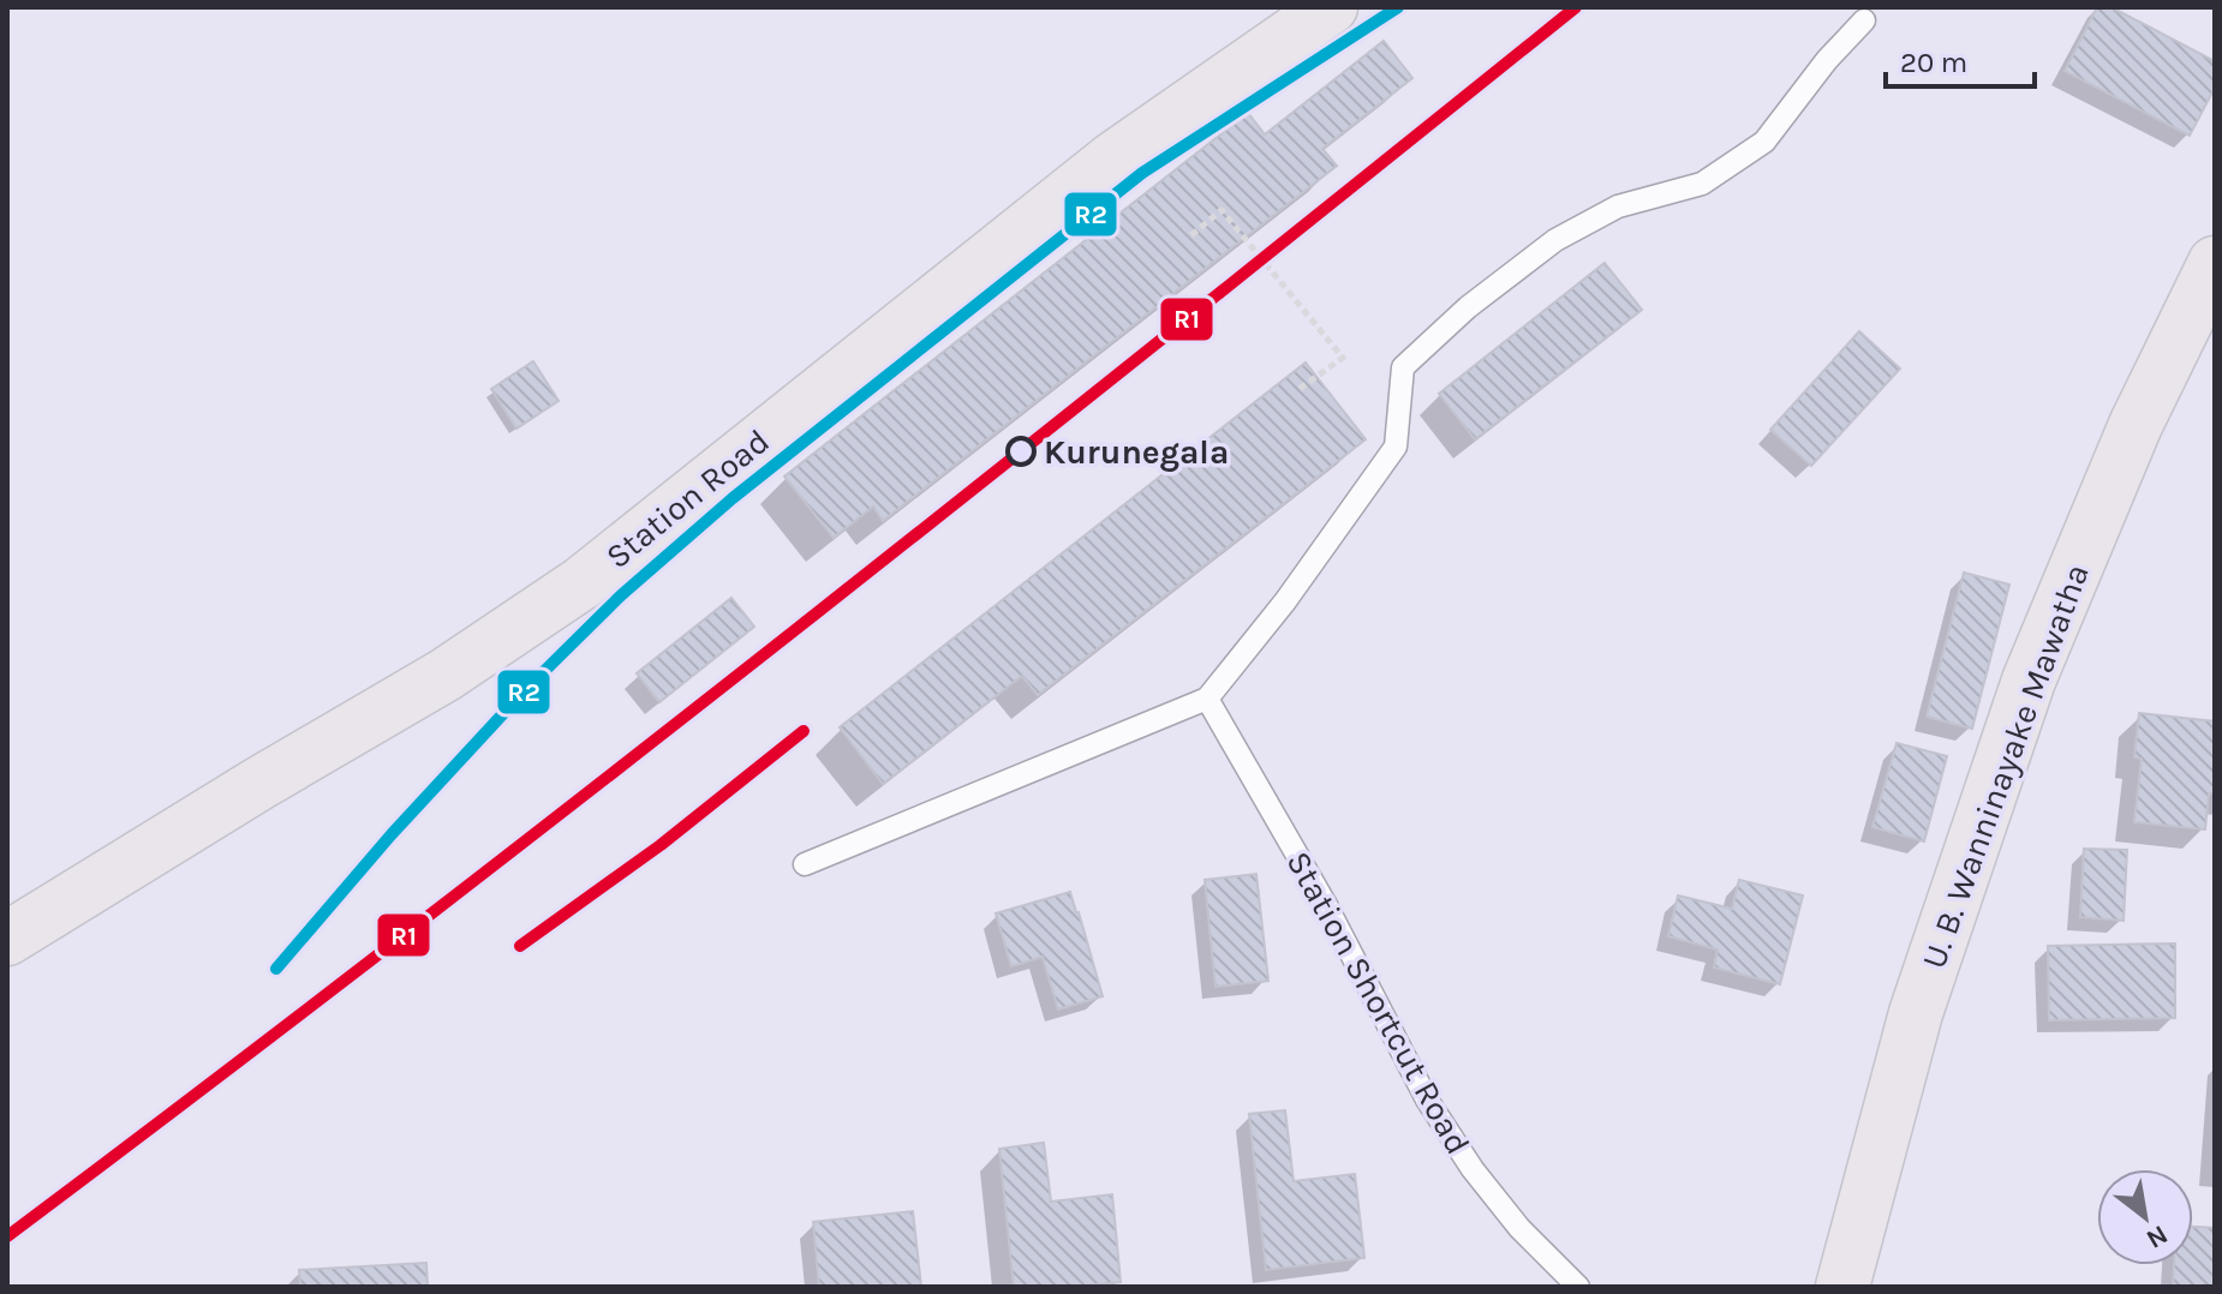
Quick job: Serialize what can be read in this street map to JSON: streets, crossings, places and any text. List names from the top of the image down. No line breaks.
{"streets":{"main road":["Station Road","U. B. Wanninayake Mawatha"],"lane":["Station Shortcut Road"]},"places":["Kurunegala"],"lines":["transit line R1","transit line R2"],"scale_bar":"20 m","north":"bottom right"}
